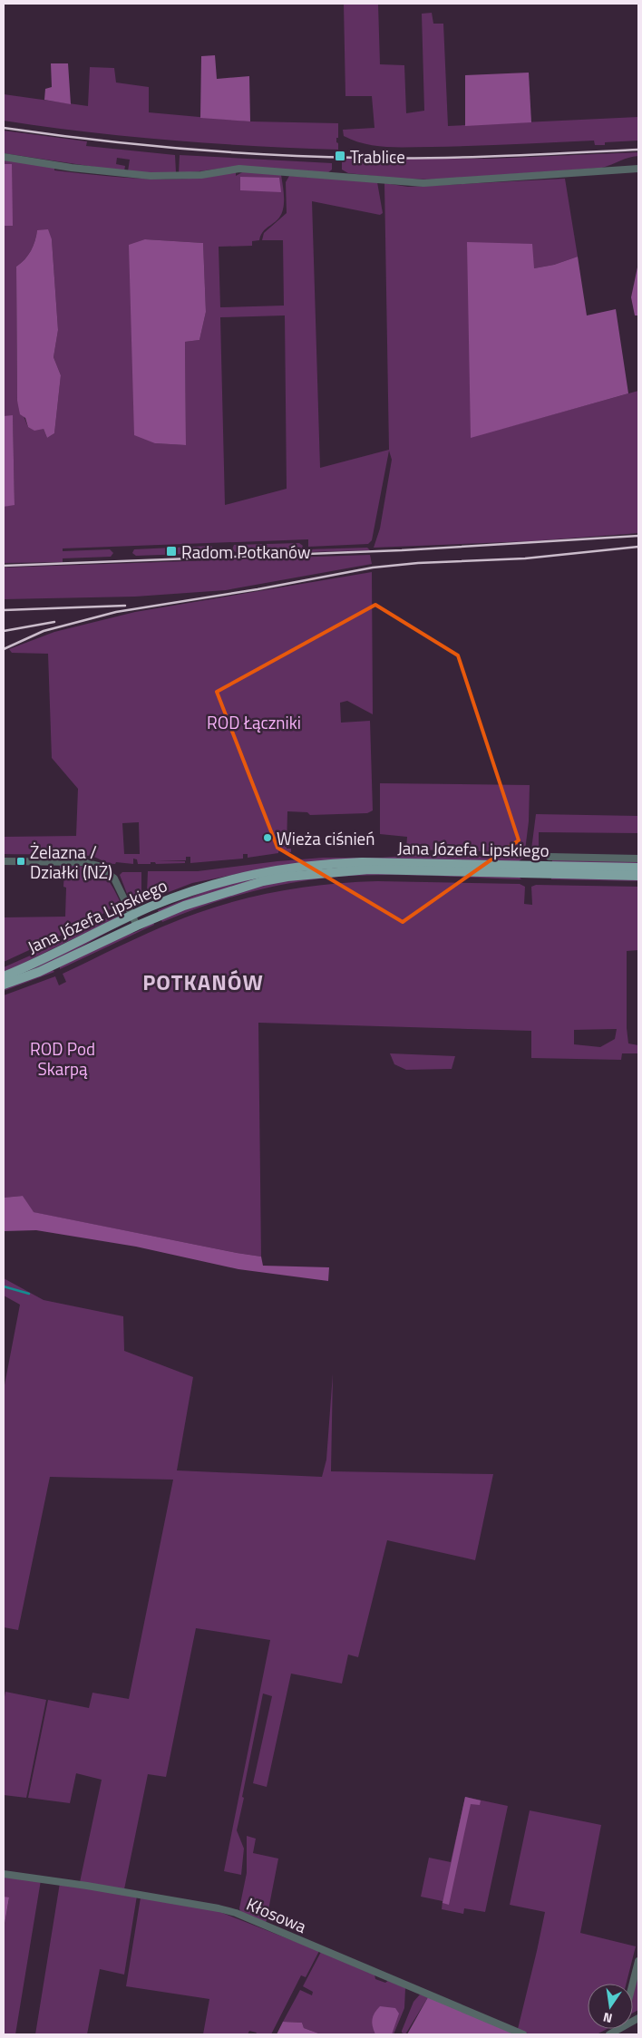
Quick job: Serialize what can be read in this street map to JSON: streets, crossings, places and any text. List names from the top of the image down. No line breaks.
{"streets":{"main road":["Jana Józefa Lipskiego"],"street":["Kłosowa"]},"districts":["POTKANÓW"],"parks":["ROD Łączniki","ROD Pod Skarpą"],"places":{"transit":["Trablice","Radom Potkanów","Żelazna / Działki (NŻ)"],"other":["Wieża ciśnień"]},"north":"bottom"}
